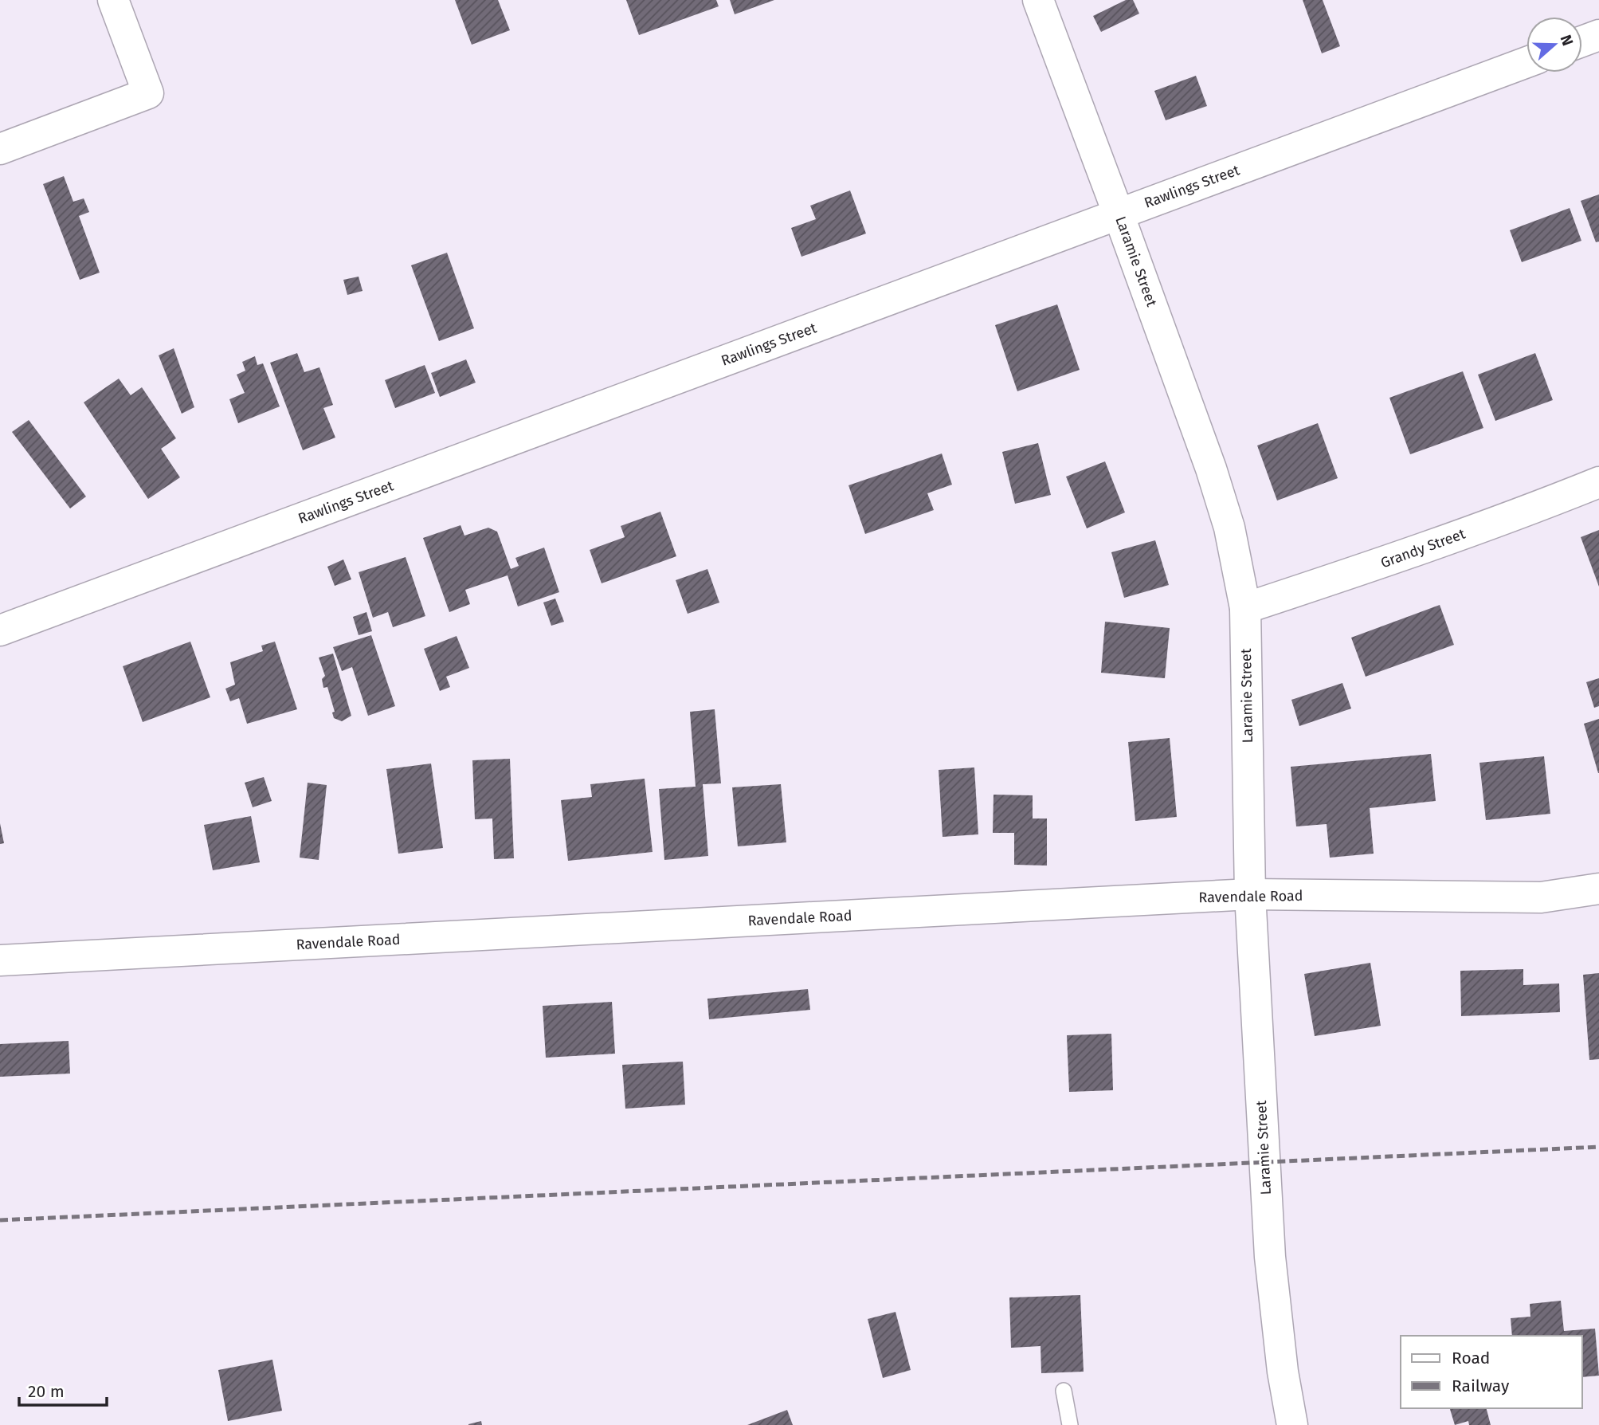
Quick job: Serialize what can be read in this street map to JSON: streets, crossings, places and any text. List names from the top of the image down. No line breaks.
{"streets":{"street":["Rawlings Street","Laramie Street","Grandy Street","Ravendale Road"]},"crossings":[["Rawlings Street","Laramie Street"],["Laramie Street","Grandy Street"],["Laramie Street","Ravendale Road"]],"legend":["Road","Railway"],"scale_bar":"20 m","north":"right"}
